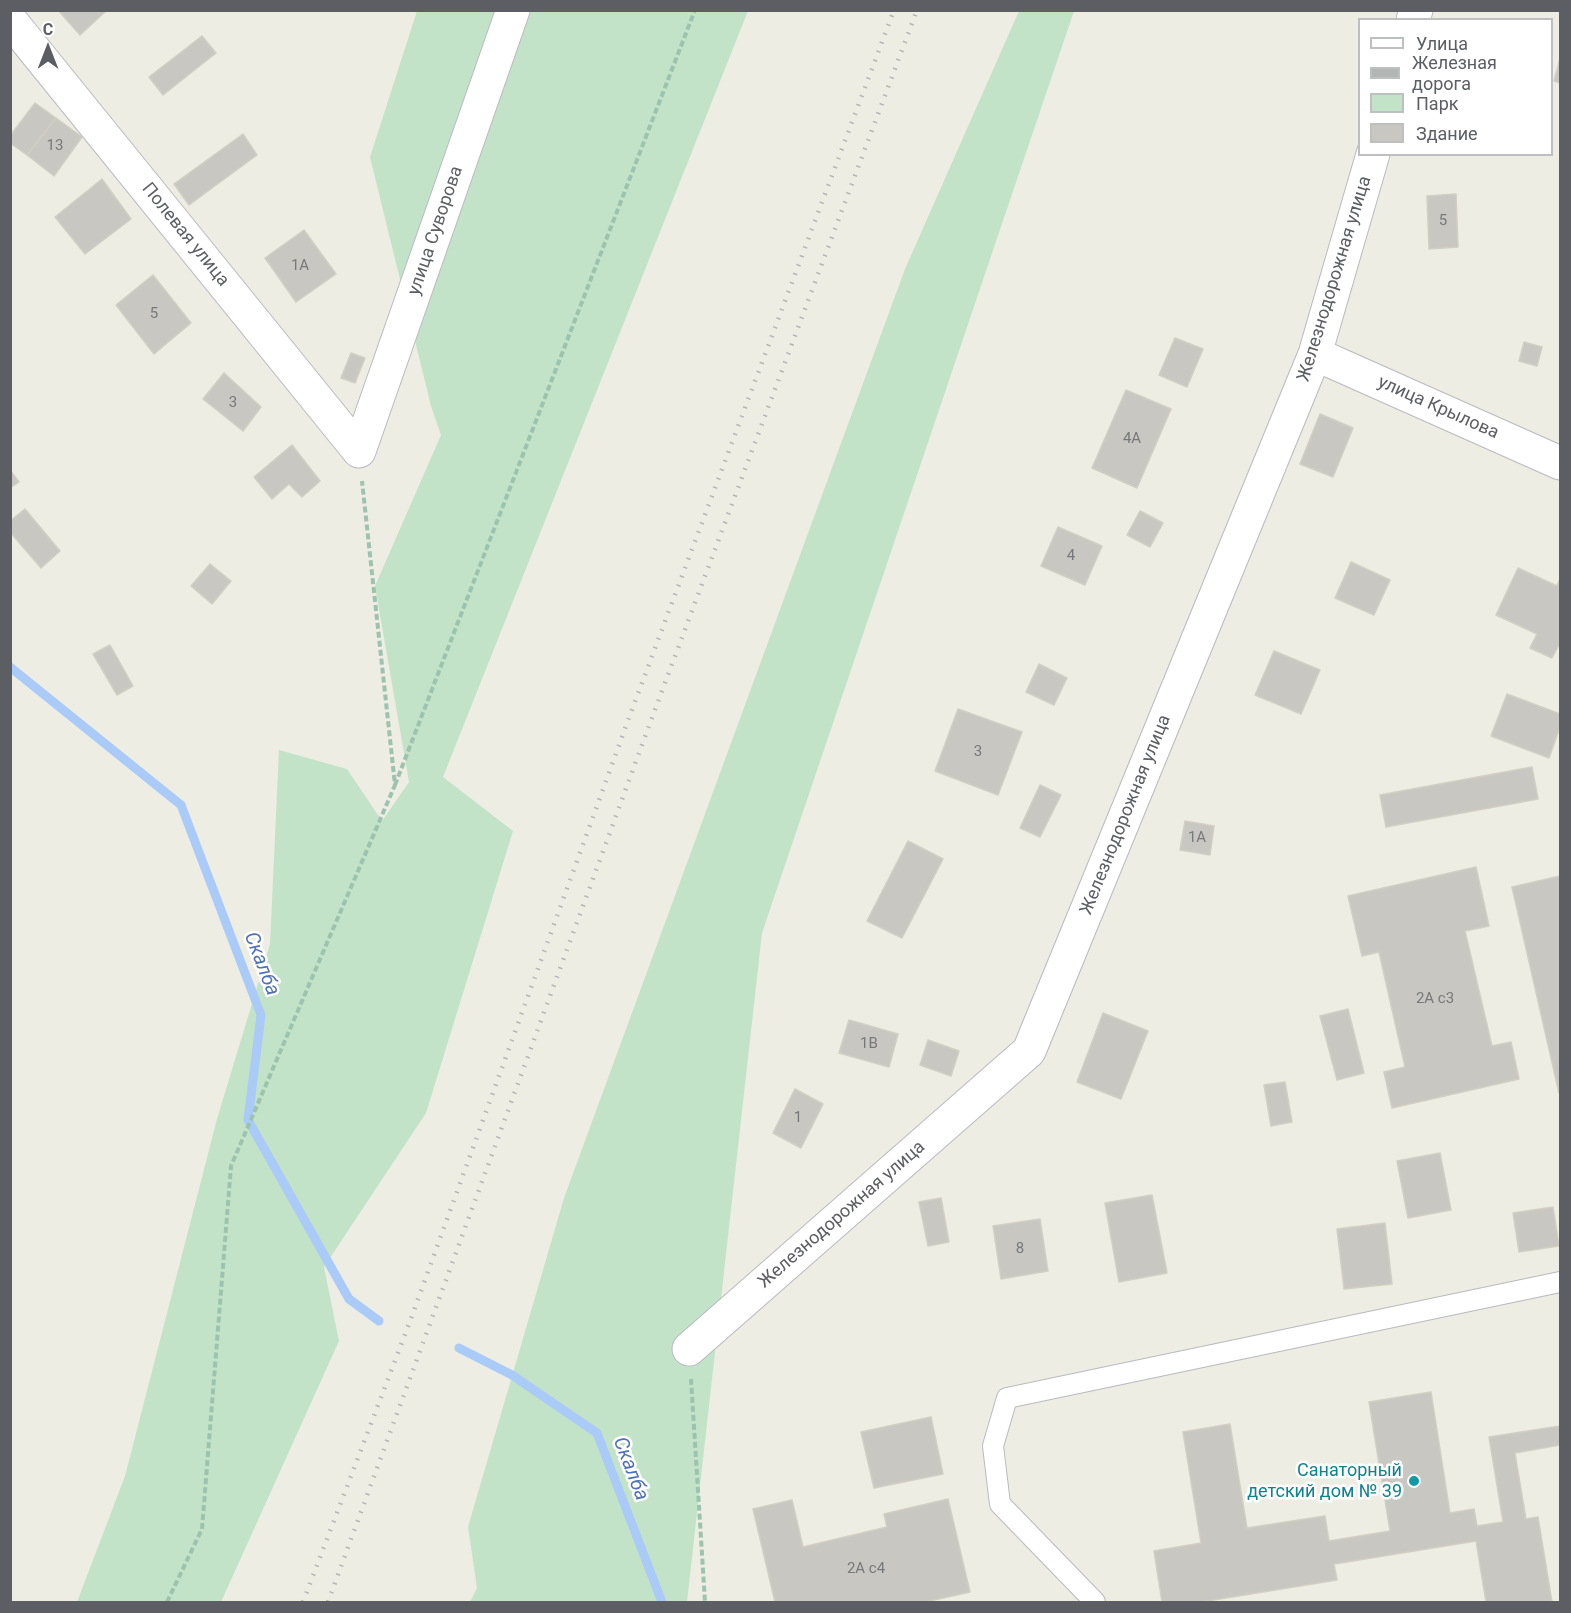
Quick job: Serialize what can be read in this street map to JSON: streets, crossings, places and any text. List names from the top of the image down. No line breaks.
{"streets":{"street":["улица Суворова","Полевая улица","Железнодорожная улица","улица Крылова"]},"crossings":[["улица Суворова","Полевая улица"],["Железнодорожная улица","улица Крылова"]],"water":["Скалба"],"places":["Санаторный детский дом № 39"],"house_numbers":["13","5","1А","5","3","4А","4","3","1А","2А с3","1В","1","8","2А с4"],"legend":["Улица","Железная дорога","Парк","Здание"],"north":"top"}
